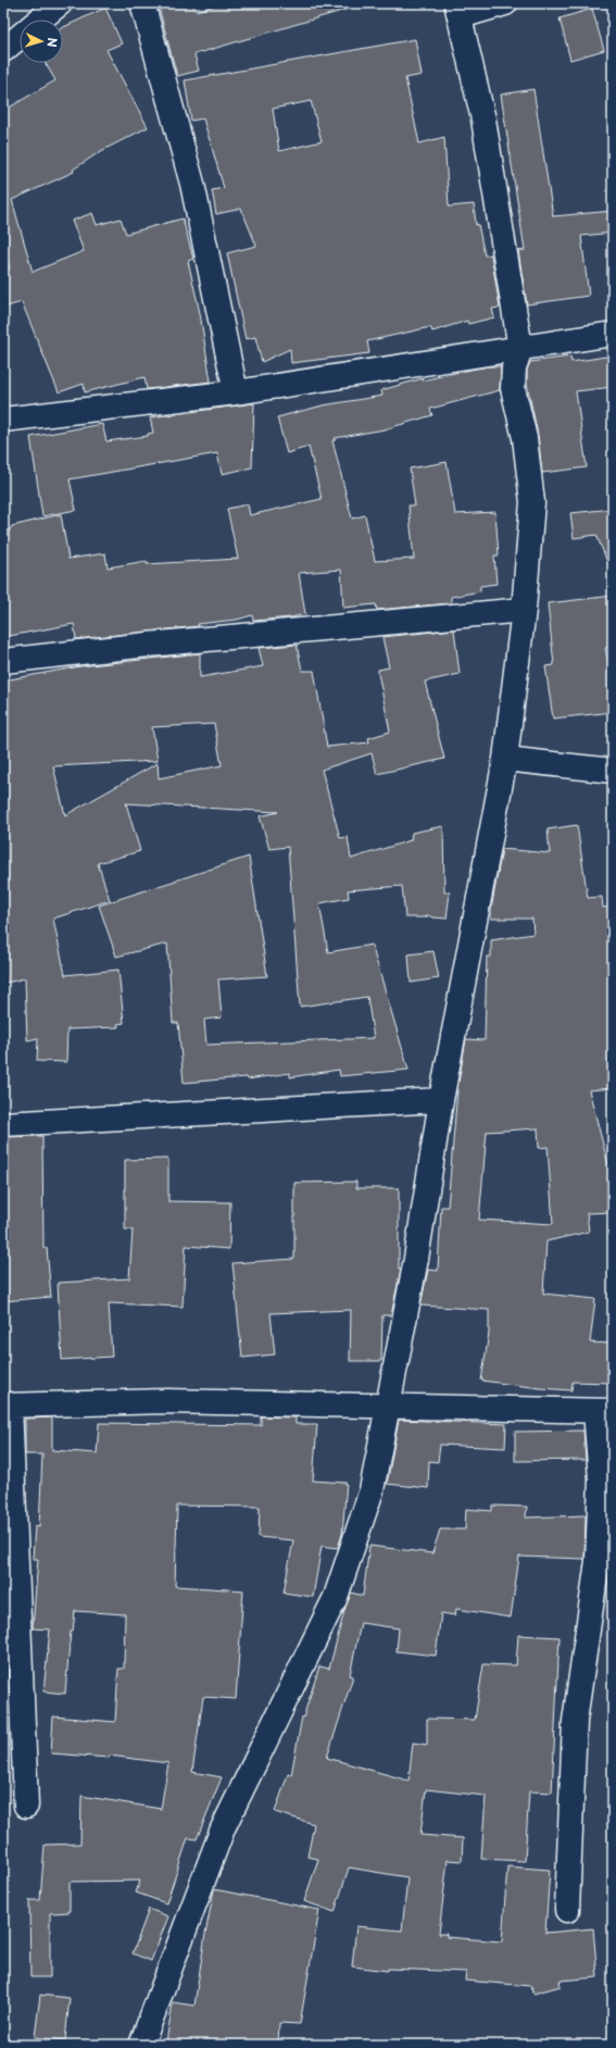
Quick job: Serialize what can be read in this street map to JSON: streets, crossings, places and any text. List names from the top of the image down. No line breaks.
{"north":"right"}
